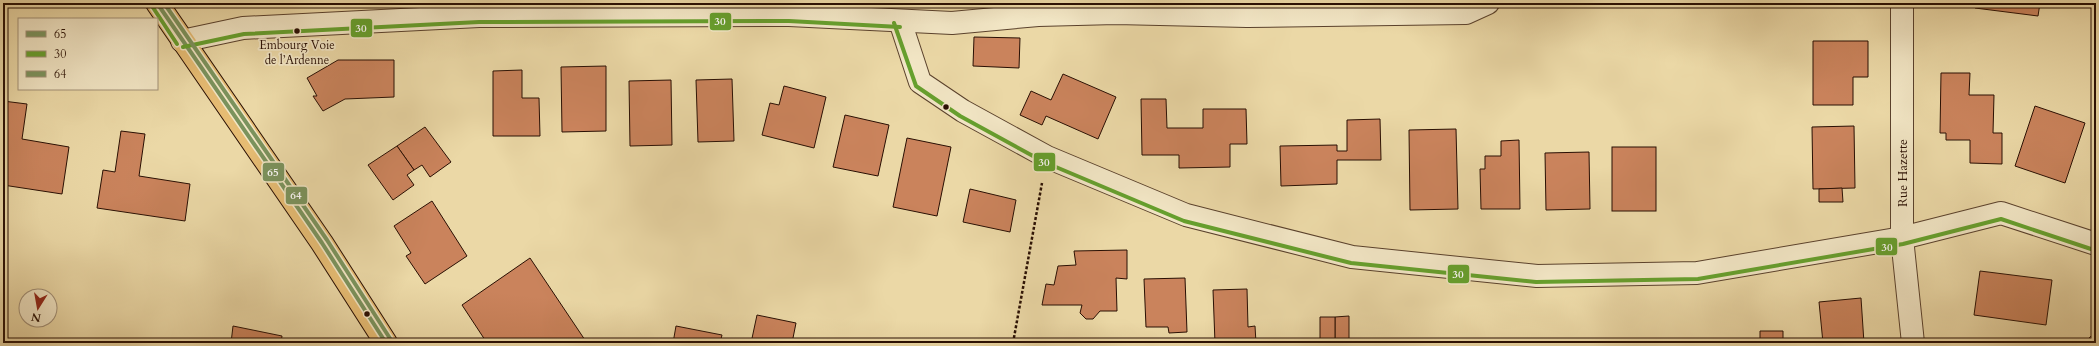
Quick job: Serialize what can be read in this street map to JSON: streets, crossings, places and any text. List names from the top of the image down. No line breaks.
{"streets":{"street":["Rue Hazette"]},"places":["Embourg Voie de l’Ardenne"],"lines":["transit line 65","transit line 64","transit line 30"],"legend":["65","30","64"],"north":"bottom"}
